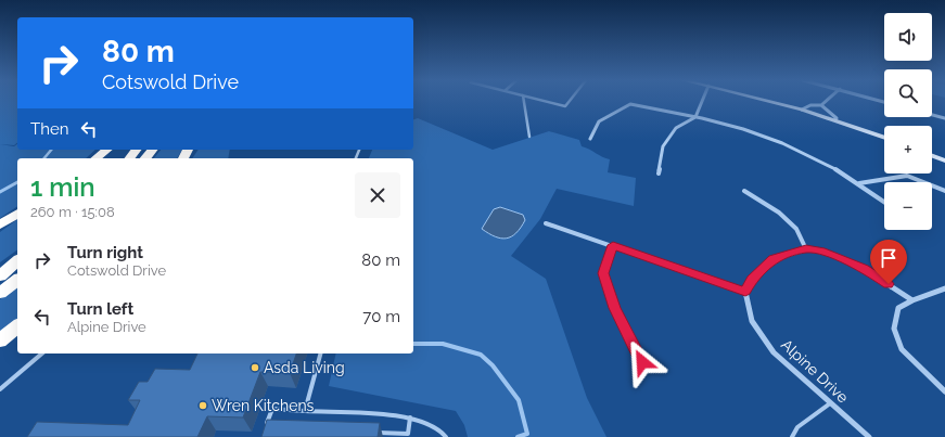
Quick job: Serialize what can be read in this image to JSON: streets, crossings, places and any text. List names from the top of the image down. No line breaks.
{"streets":{"street":["Alpine Drive"]},"places":["Asda Living","Wren Kitchens"],"page":{"map_buttons":["+","−"],"turn":["80 m","Cotswold Drive"],"then":"Then","heading":["1 min","260 m · 15:08"],"list":[{"name":"Turn right","note":"Cotswold Drive","value":"80 m"},{"name":"Turn left","note":"Alpine Drive","value":"70 m"}]}}
